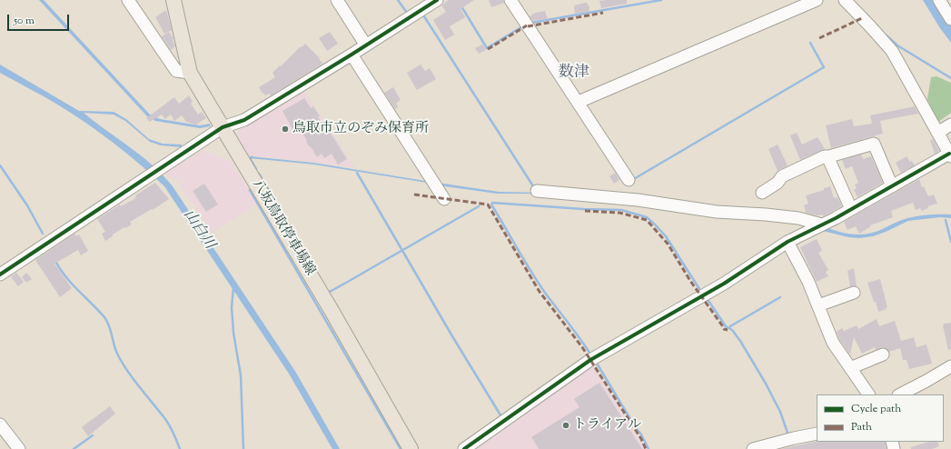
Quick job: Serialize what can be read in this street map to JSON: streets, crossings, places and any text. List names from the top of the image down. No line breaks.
{"streets":{"main road":["八坂鳥取停車場線"]},"districts":["数津"],"water":["山白川"],"places":["鳥取市立のぞみ保育所","トライアル"],"legend":["Cycle path","Path"],"scale_bar":"50 m"}
